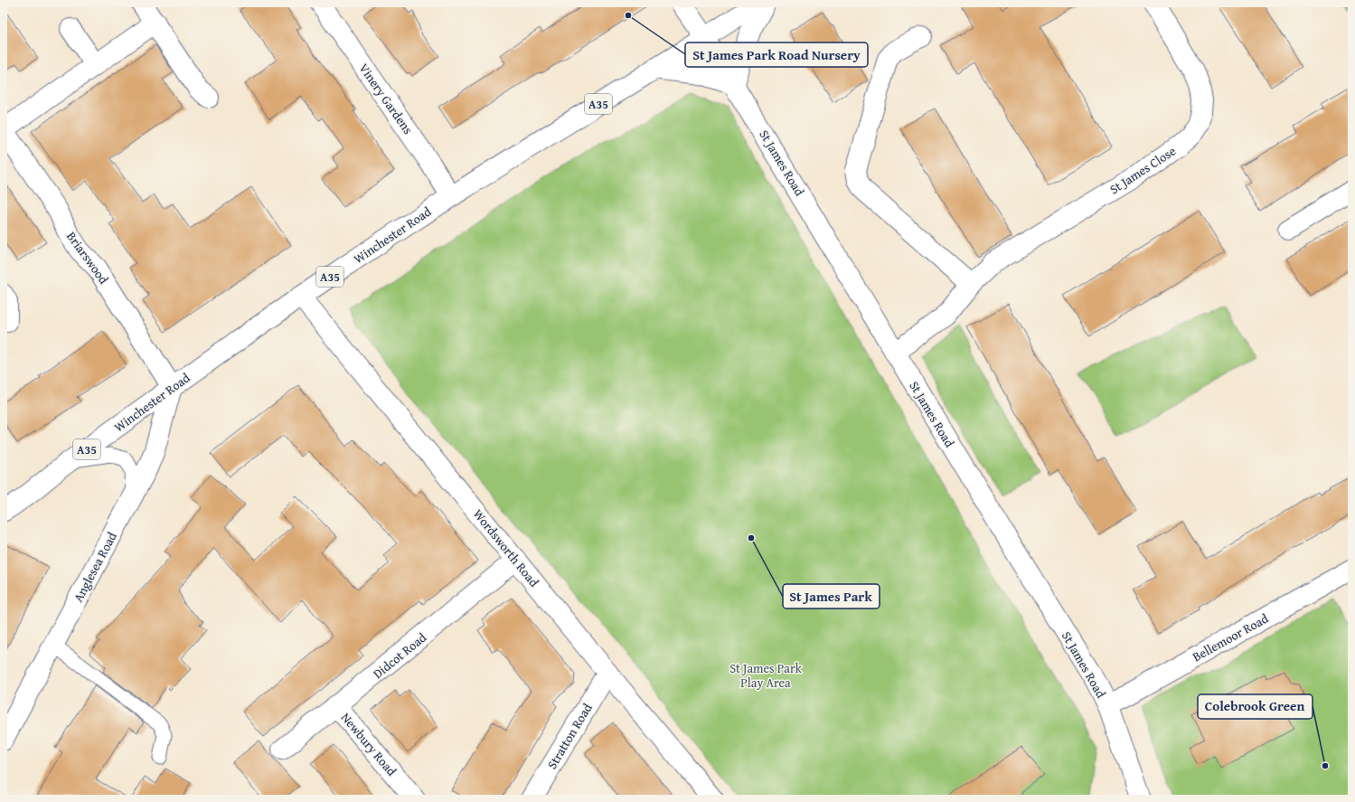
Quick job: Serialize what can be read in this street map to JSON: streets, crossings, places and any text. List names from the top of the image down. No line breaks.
{"streets":{"street":["Vinery Gardens","A35","St James Road","St James Close","Winchester Road","Briarswood","Wordsworth Road","Anglesea Road","Bellemoor Road","Didcot Road","Stratton Road","Newbury Road"]},"crossings":[["Vinery Gardens","Winchester Road"],["St James Road","St James Close"],["St James Road","Winchester Road"],["St James Road","Bellemoor Road"],["Winchester Road","Briarswood"],["Winchester Road","Wordsworth Road"],["Winchester Road","Anglesea Road"],["Briarswood","Anglesea Road"],["Wordsworth Road","Didcot Road"],["Wordsworth Road","Stratton Road"],["Didcot Road","Newbury Road"]],"parks":["St James Park Play Area"],"places":["St James Park Road Nursery","St James Park","Colebrook Green"]}
